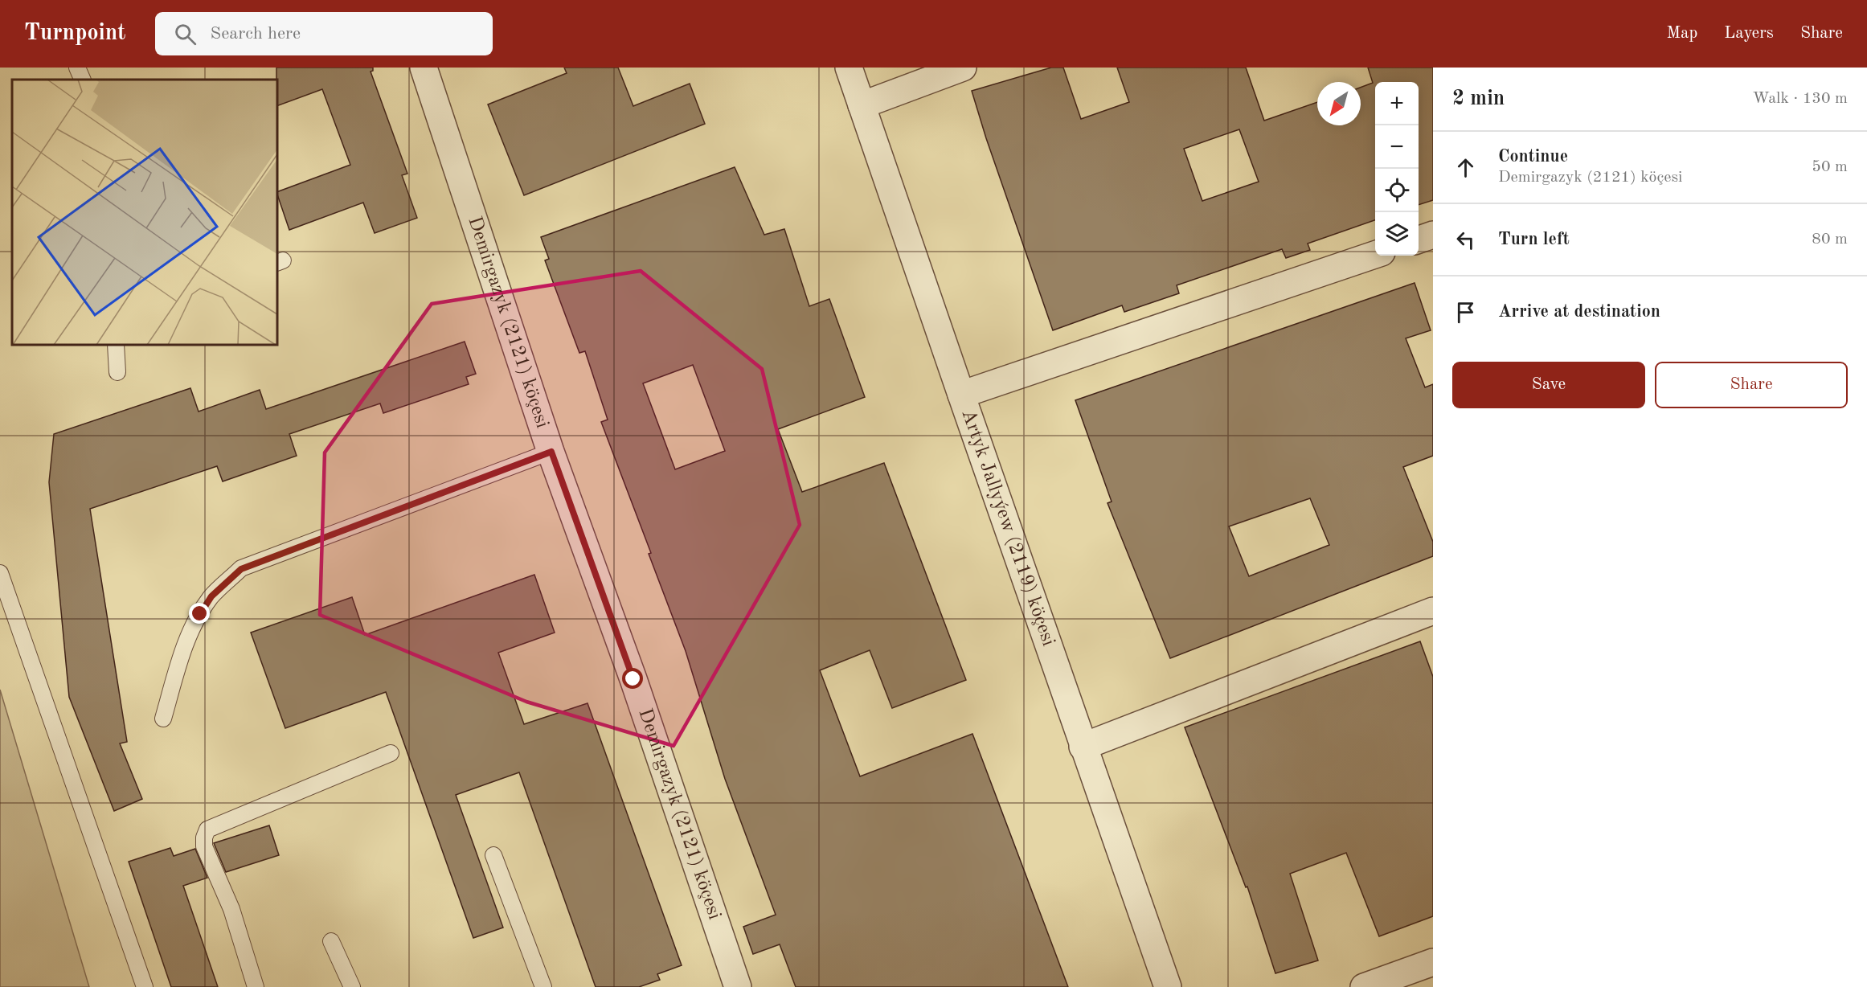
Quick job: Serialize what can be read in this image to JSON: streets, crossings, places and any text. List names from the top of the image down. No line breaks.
{"streets":{"street":["Demirgazyk (2121) köçesi","Artyk Jallyýew (2119) köçesi"]},"north":"bottom left","page":{"header":"Turnpoint","search":"Search here","nav":["Map","Layers","Share"],"heading":["2 min","Walk · 130 m"],"map_buttons":["+","−"],"list":[["Continue","Demirgazyk (2121) köçesi","50 m"],["Turn left","80 m"],"Arrive at destination"],"buttons":["Save","Share"]}}
